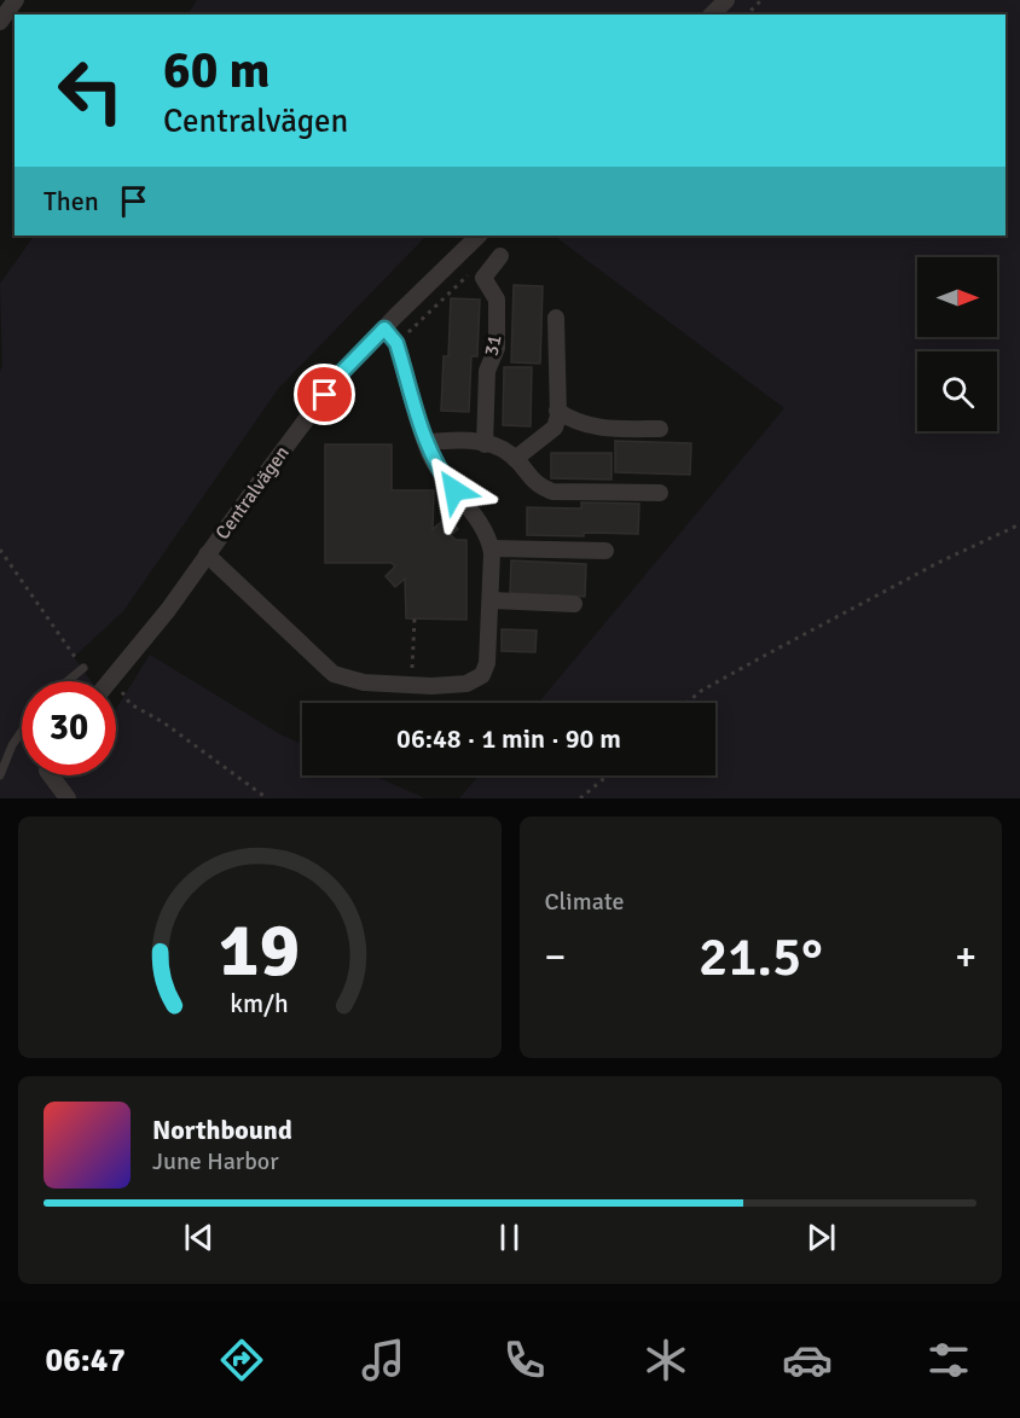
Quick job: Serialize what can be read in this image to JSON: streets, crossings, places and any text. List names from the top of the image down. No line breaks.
{"streets":{"street":["31","Centralvägen"]},"north":"right","page":{"turn":["60 m","Centralvägen"],"then":"Then","limit":"30","trip":"06:48 · 1 min · 90 m","tile":"Climate","heat":["−","21.5°","+"],"song":["Northbound","June Harbor"],"tabs":"06:47","gauge":["19","km/h"]}}
